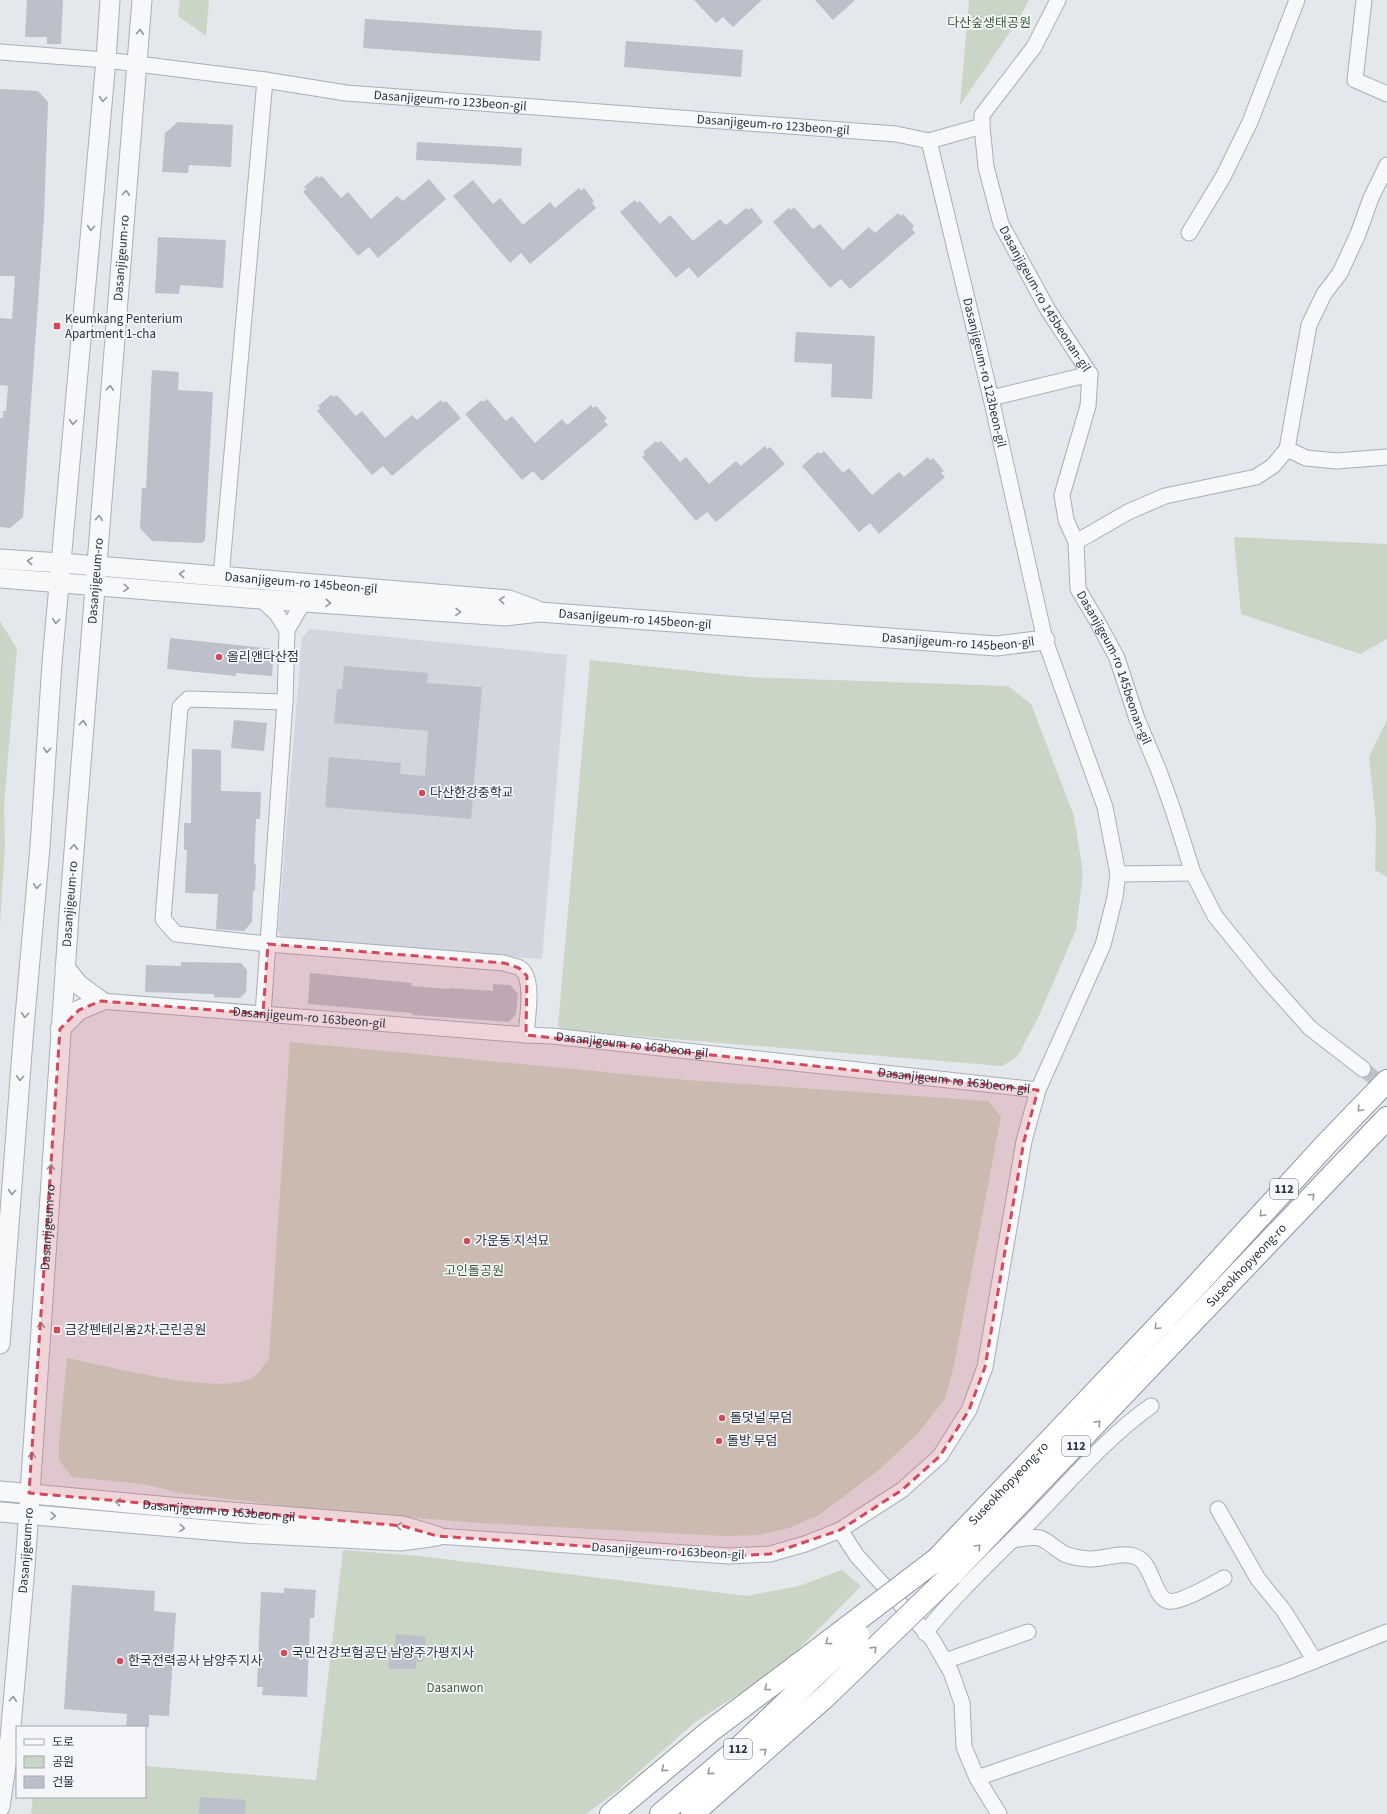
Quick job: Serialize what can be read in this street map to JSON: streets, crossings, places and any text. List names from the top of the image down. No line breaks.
{"streets":{"highway":["112","Suseokhopyeong-ro"],"street":["Dasanjigeum-ro 123beon-gil","Dasanjigeum-ro","Dasanjigeum-ro 145beonan-gil","Dasanjigeum-ro 145beon-gil","Dasanjigeum-ro 163beon-gil"]},"crossings":[["Dasanjigeum-ro 123beon-gil","Dasanjigeum-ro"],["Dasanjigeum-ro 123beon-gil","Dasanjigeum-ro 145beon-gil"],["Dasanjigeum-ro","Dasanjigeum-ro 145beon-gil"],["Dasanjigeum-ro","Dasanjigeum-ro 163beon-gil"],["Dasanjigeum-ro 145beon-gil","Dasanjigeum-ro 163beon-gil"]],"parks":["다산숲생태공원","고인돌공원","Dasanwon"],"places":{"transit":["Keumkang Penterium Apartment 1-cha","금강펜테리움2차.근린공원"],"other":["올리앤다산점","다산한강중학교","가운동 지석묘","돌덧널 무덤","돌방 무덤","국민건강보험공단 남양주가평지사","한국전력공사 남양주지사"]},"legend":["도로","공원","건물"]}
